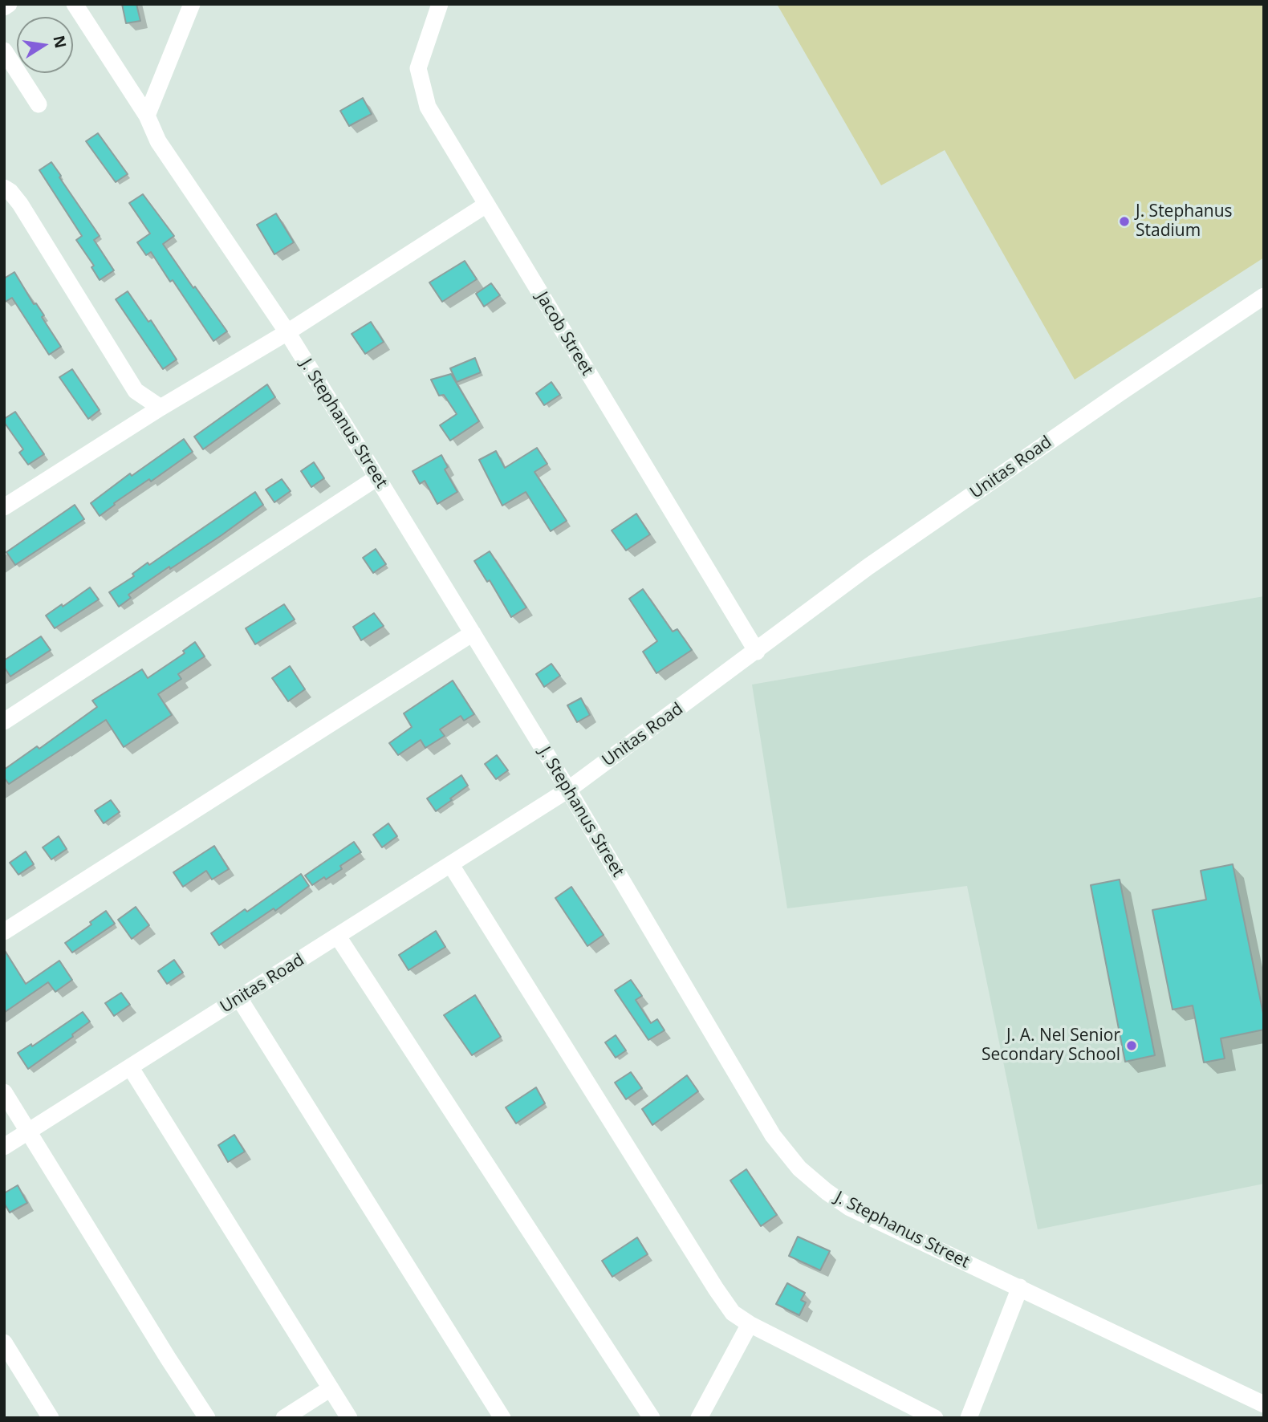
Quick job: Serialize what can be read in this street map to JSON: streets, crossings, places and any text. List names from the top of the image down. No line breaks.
{"streets":{"street":["Jacob Street","J. Stephanus Street","Unitas Road"]},"crossings":[["Jacob Street","Unitas Road"],["J. Stephanus Street","Unitas Road"]],"places":["J. Stephanus Stadium","J. A. Nel Senior Secondary School"],"north":"right"}
